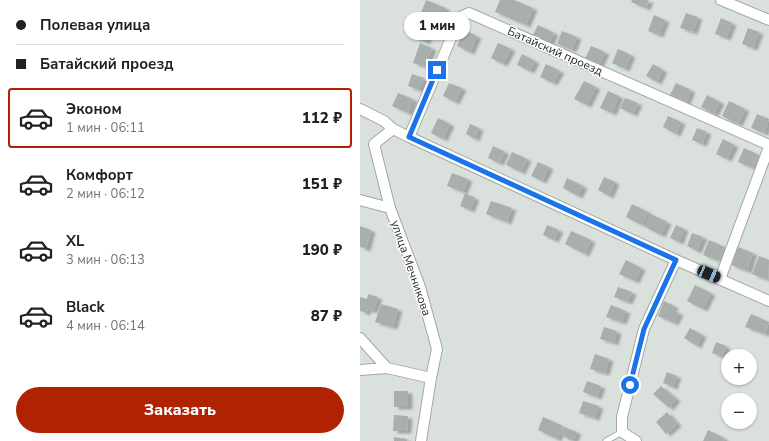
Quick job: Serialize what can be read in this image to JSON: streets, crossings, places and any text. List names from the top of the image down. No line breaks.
{"streets":{"street":["Батайский проезд","улица Мечникова"]},"page":{"banner":["Полевая улица","Батайский проезд"],"bubble":"1 мин","list":[{"name":"Эконом","note":"1 мин · 06:11","value":"112 ₽"},{"name":"Комфорт","note":"2 мин · 06:12","value":"151 ₽"},{"name":"XL","note":"3 мин · 06:13","value":"190 ₽"},{"name":"Black","note":"4 мин · 06:14","value":"87 ₽"}],"map_buttons":["+","−"],"buttons":"Заказать"}}
